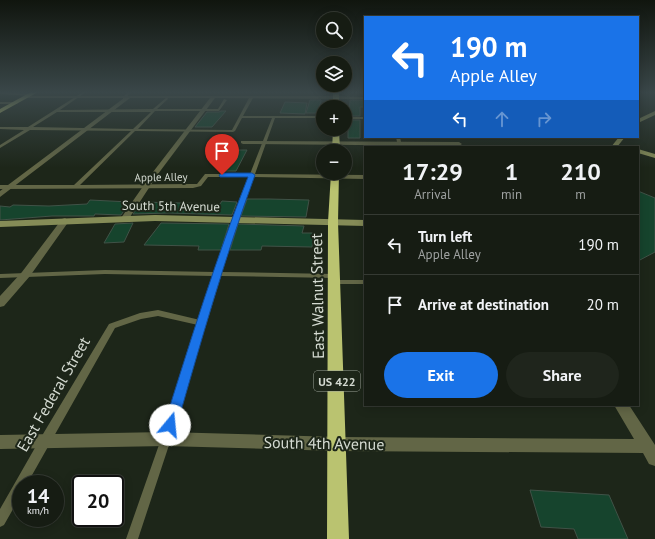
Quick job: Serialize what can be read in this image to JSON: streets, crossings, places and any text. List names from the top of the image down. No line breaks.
{"streets":{"highway":["East Walnut Street","US 422"],"main road":["South 5th Avenue"],"street":["South 4th Avenue"],"lane":["Apple Alley","East Federal Street"]},"crossings":[["South 5th Avenue","East Walnut Street"],["East Walnut Street","South 4th Avenue"],["East Federal Street","South 4th Avenue"]],"page":{"map_buttons":["+","−"],"turn":["190 m","Apple Alley"],"eta":["17:29","Arrival","1","min","210","m"],"list":[{"name":"Turn left","note":"Apple Alley","value":"190 m"},{"name":"Arrive at destination","value":"20 m"}],"buttons":["Exit","Share"],"speed":"14 km/h","limit":"20"}}
